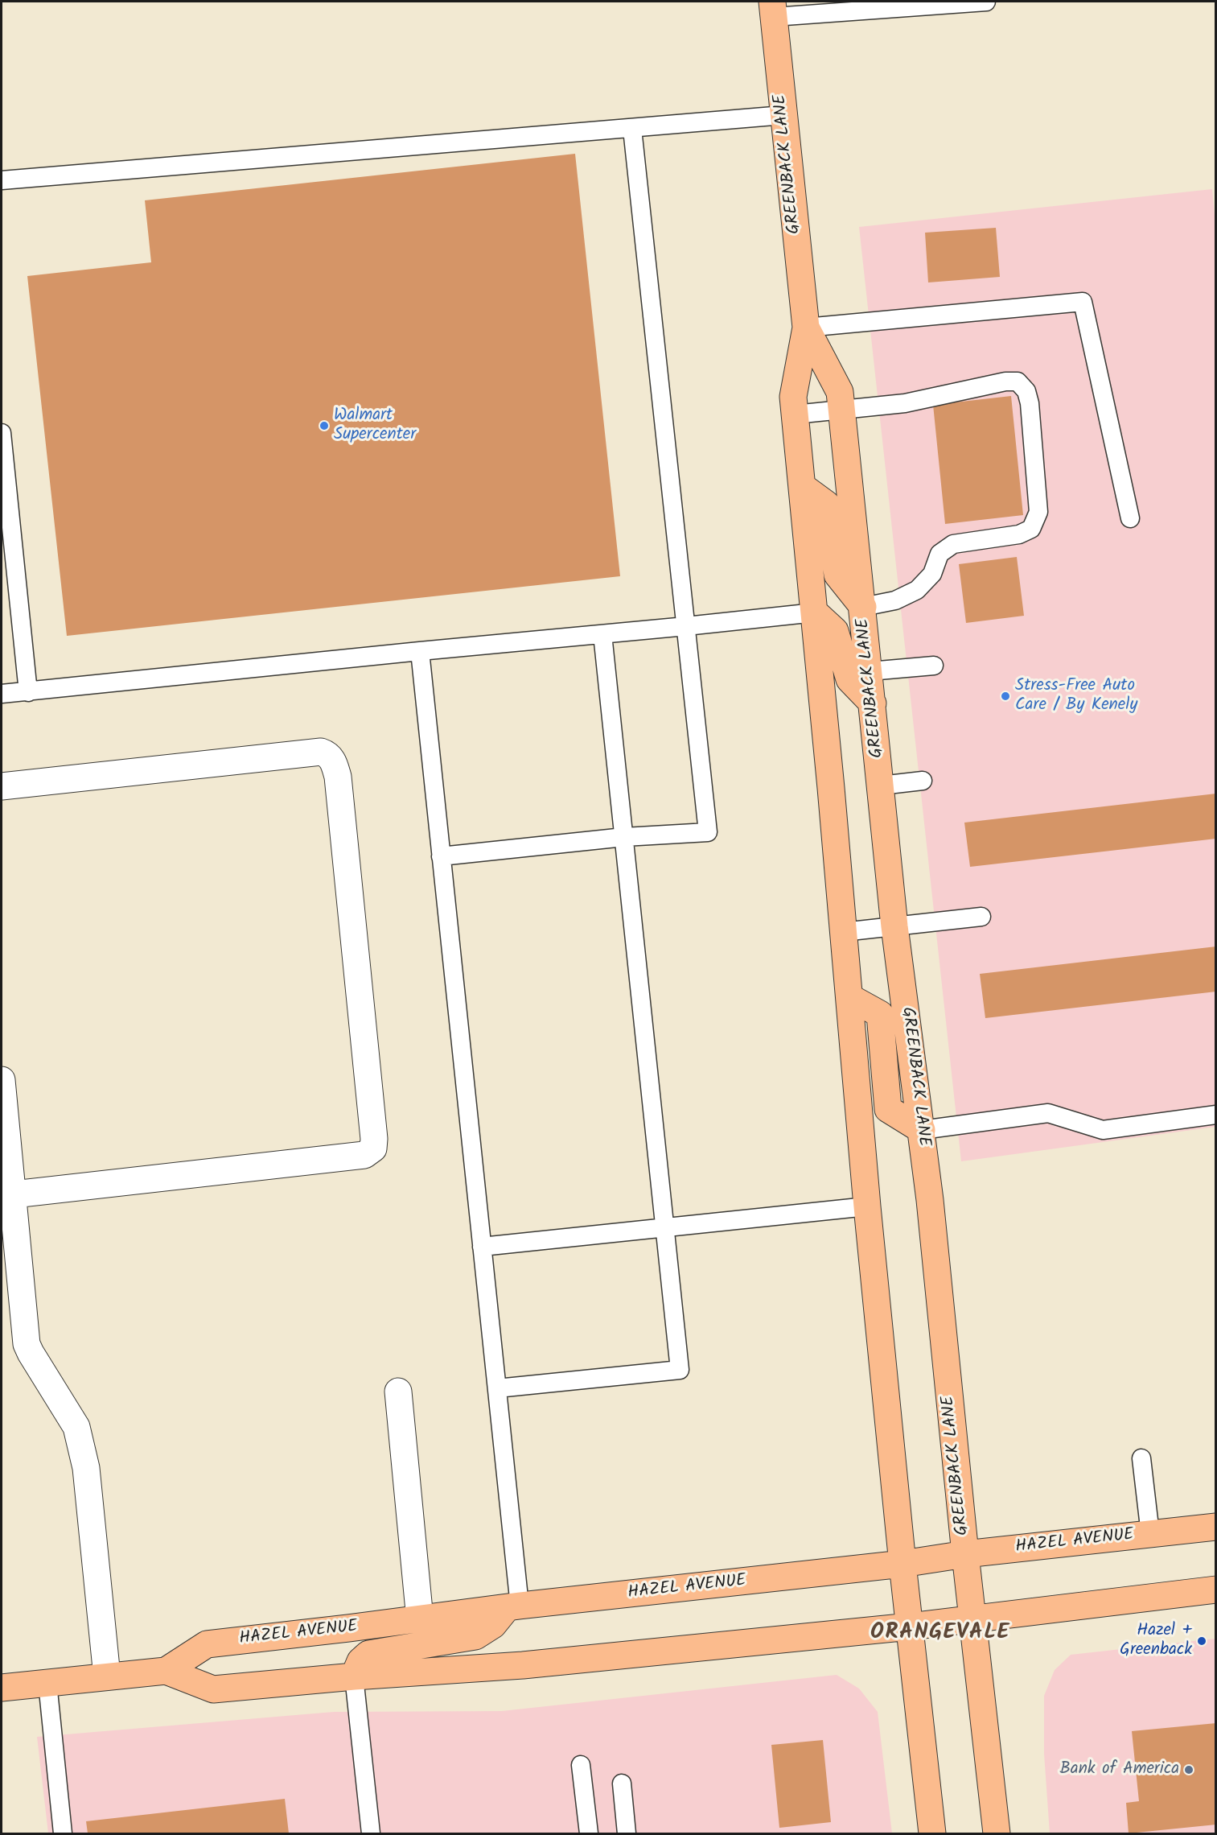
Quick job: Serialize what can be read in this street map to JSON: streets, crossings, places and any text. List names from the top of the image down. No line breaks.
{"streets":{"main road":["GREENBACK LANE","HAZEL AVENUE"]},"crossings":[["GREENBACK LANE","HAZEL AVENUE"]],"districts":["ORANGEVALE"],"places":["Walmart Supercenter","Stress-Free Auto Care / By Kenely","Hazel + Greenback","Bank of America"]}
